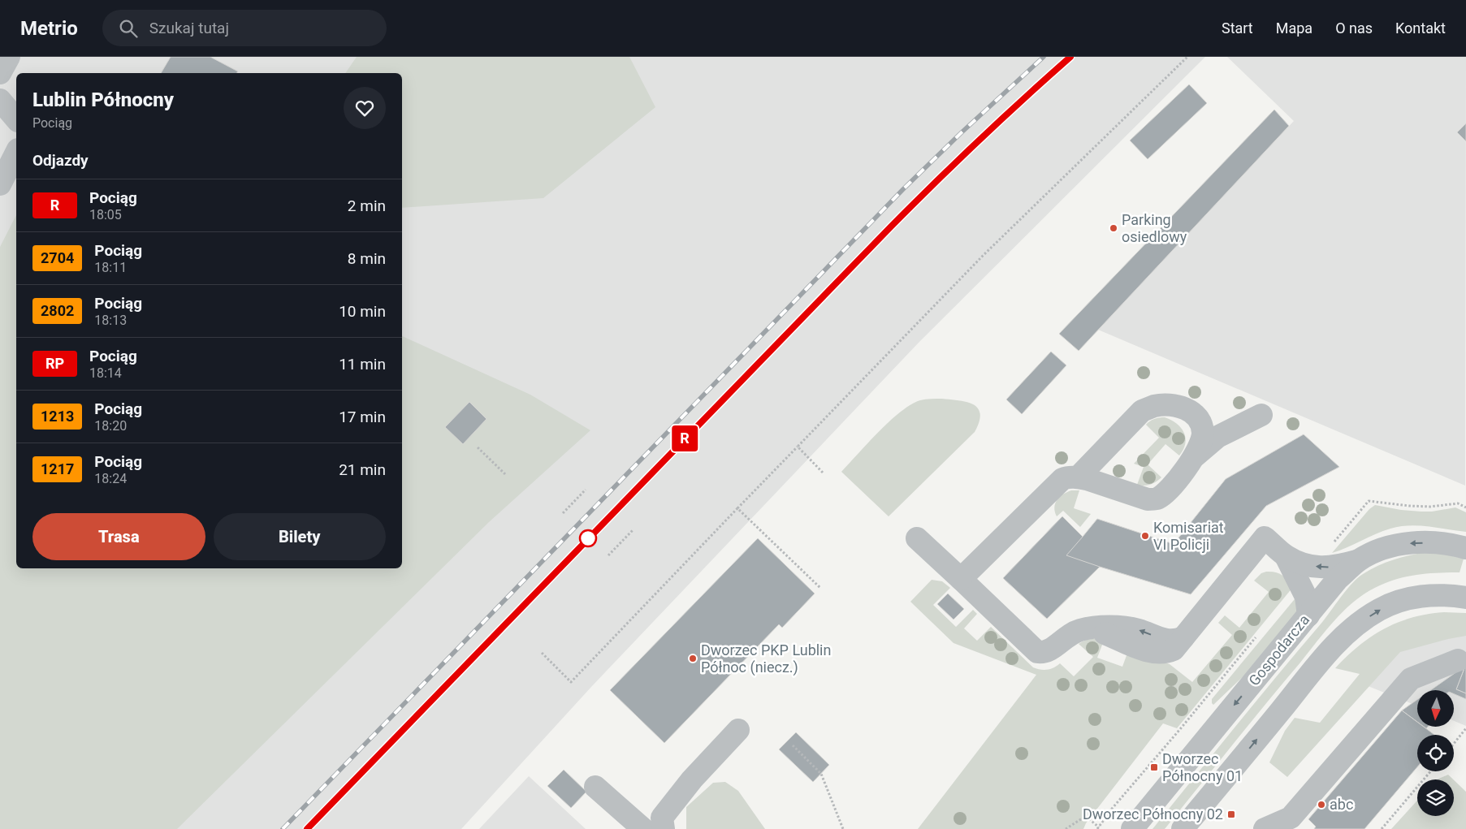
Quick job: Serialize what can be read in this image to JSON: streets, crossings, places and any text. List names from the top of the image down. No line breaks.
{"streets":{"street":["Gospodarcza"]},"places":{"other":["Parking osiedlowy","Komisariat VI Policji","Dworzec PKP Lublin Północ (niecz.)","abc"],"transit":["Dworzec Północny 01","Dworzec Północny 02"]},"north":"bottom","page":{"header":"Metrio","search":"Szukaj tutaj","nav":["Start","Mapa","O nas","Kontakt"],"on_map":"R","heading":[["Lublin Północny","Pociąg"],"Odjazdy"],"list":[{"mark":"R","name":"Pociąg","note":"18:05","value":"2 min"},{"mark":"2704","name":"Pociąg","note":"18:11","value":"8 min"},{"mark":"2802","name":"Pociąg","note":"18:13","value":"10 min"},{"mark":"RP","name":"Pociąg","note":"18:14","value":"11 min"},{"mark":"1213","name":"Pociąg","note":"18:20","value":"17 min"},{"mark":"1217","name":"Pociąg","note":"18:24","value":"21 min"}],"buttons":["Trasa","Bilety"]}}
